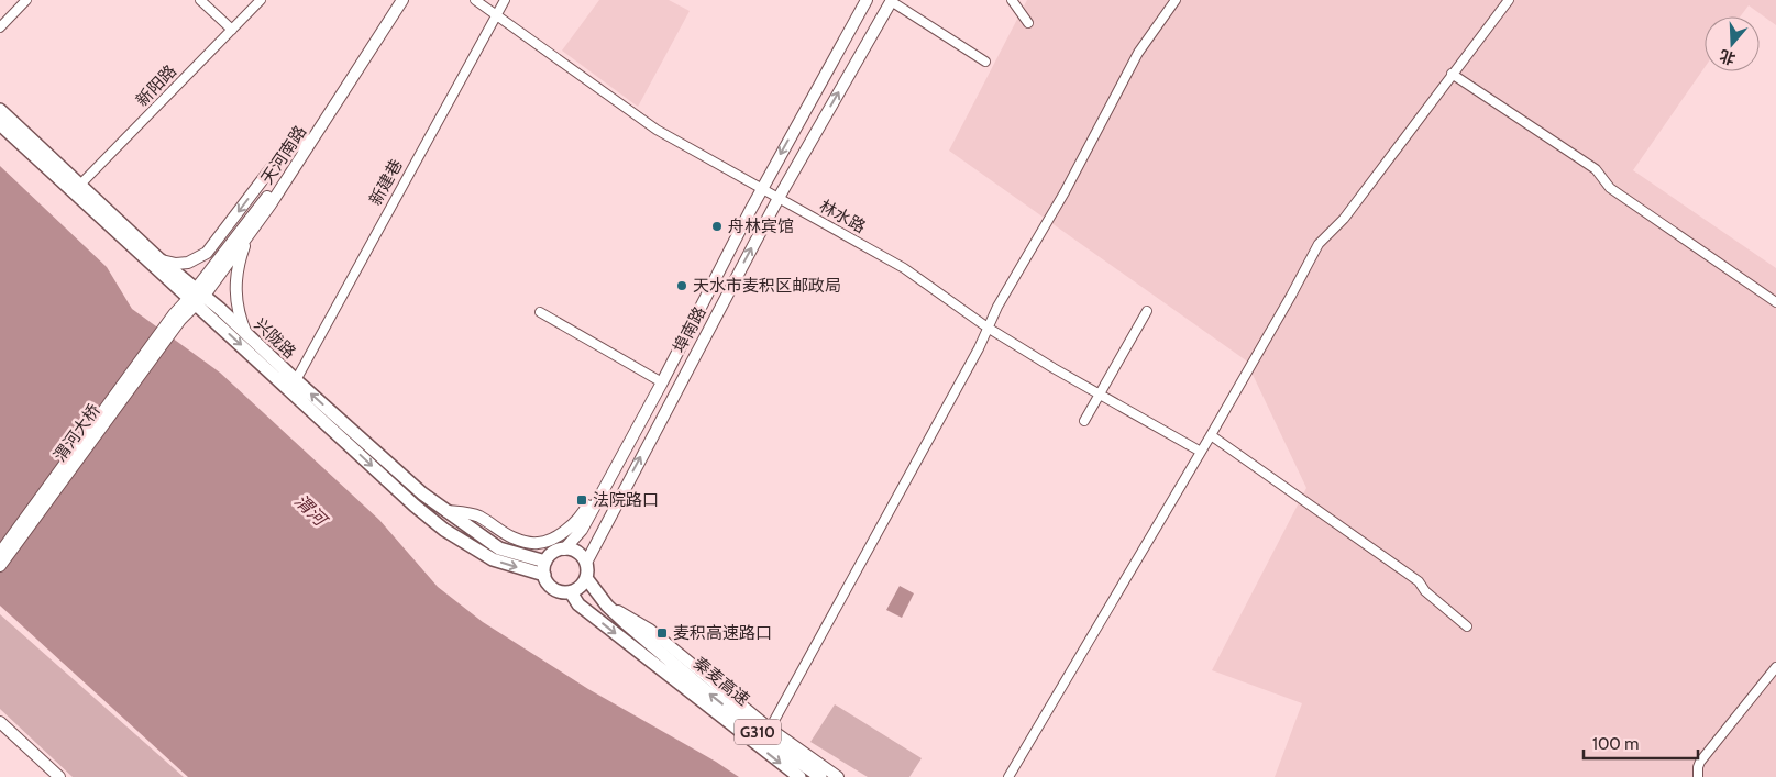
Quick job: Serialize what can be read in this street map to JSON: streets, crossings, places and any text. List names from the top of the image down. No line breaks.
{"streets":{"highway":["兴陇路","秦麦高速","G310"],"main road":["天河南路","埠南路","渭河大桥"],"street":["新阳路","新建巷","林水路"]},"crossings":[["新阳路","兴陇路"],["天河南路","兴陇路"],["天河南路","渭河大桥"],["新建巷","林水路"],["新建巷","兴陇路"],["林水路","埠南路"],["埠南路","兴陇路"],["埠南路","秦麦高速"],["兴陇路","秦麦高速"]],"water":["渭河"],"places":{"other":["舟林宾馆","天水市麦积区邮政局"],"transit":["法院路口","麦积高速路口"]},"scale_bar":"100 m","north":"bottom"}
